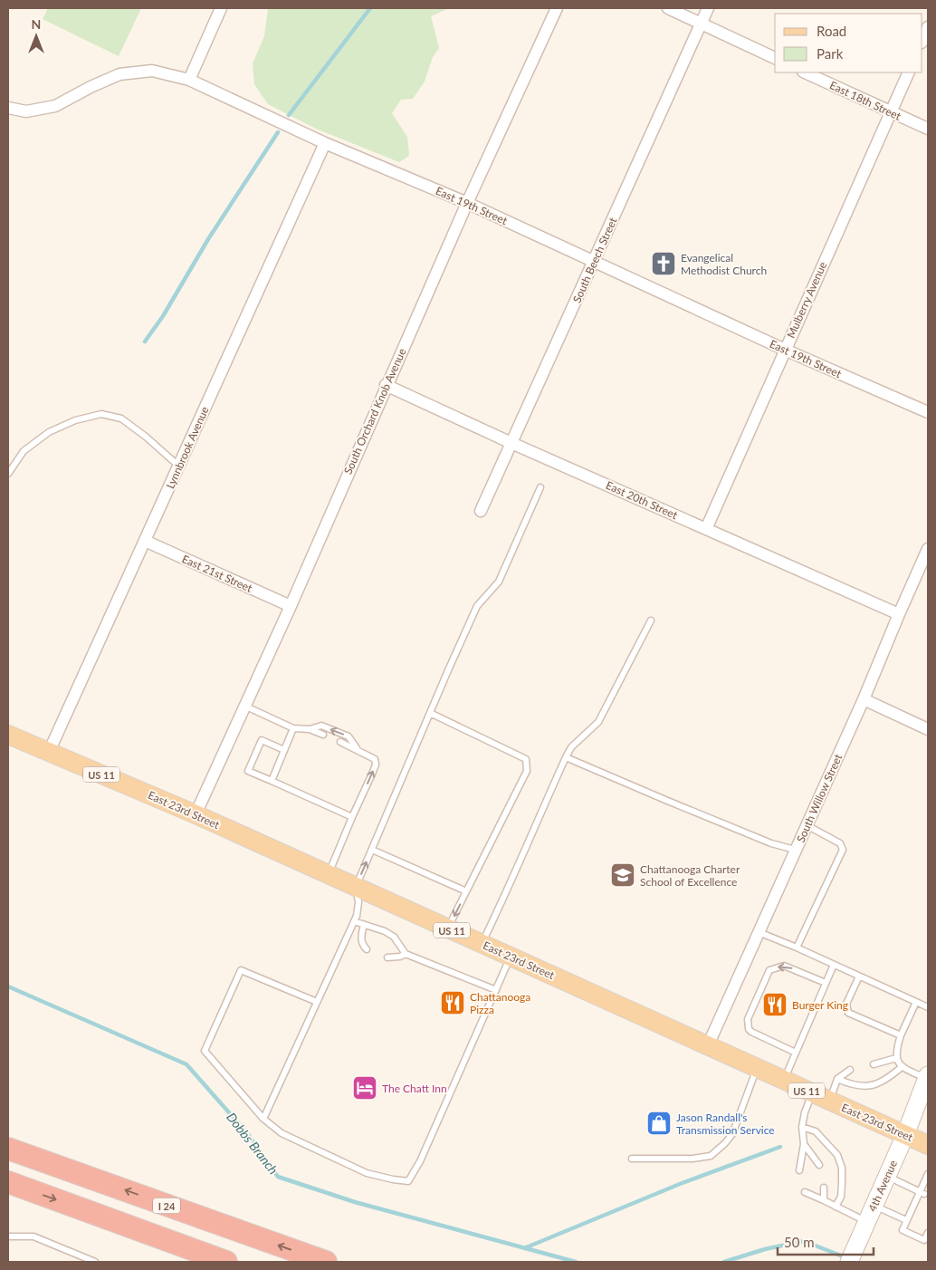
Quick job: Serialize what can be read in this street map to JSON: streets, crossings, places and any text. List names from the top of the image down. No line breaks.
{"streets":{"highway":["I 24"],"main road":["US 11","East 23rd Street","4th Avenue"],"street":["East 18th Street","East 19th Street","South Beech Street","Mulberry Avenue","South Orchard Knob Avenue","Lynnbrook Avenue","East 20th Street","East 21st Street","South Willow Street"]},"crossings":[["East 18th Street","Mulberry Avenue"],["East 19th Street","South Beech Street"],["East 19th Street","Mulberry Avenue"],["East 19th Street","South Orchard Knob Avenue"],["East 19th Street","Lynnbrook Avenue"],["South Beech Street","East 20th Street"],["Mulberry Avenue","East 20th Street"],["South Orchard Knob Avenue","East 20th Street"],["South Orchard Knob Avenue","East 21st Street"],["South Orchard Knob Avenue","East 23rd Street"],["Lynnbrook Avenue","East 21st Street"],["Lynnbrook Avenue","East 23rd Street"],["East 20th Street","South Willow Street"],["South Willow Street","East 23rd Street"],["East 23rd Street","4th Avenue"]],"water":["Dobbs Branch"],"places":{"church":["Evangelical Methodist Church"],"school or university":["Chattanooga Charter School of Excellence"],"restaurant":["Chattanooga Pizza","Burger King"],"hotel":["The Chatt Inn"],"shop":["Jason Randall's Transmission Service"]},"legend":["Road","Park"],"scale_bar":"50 m","north":"top"}
